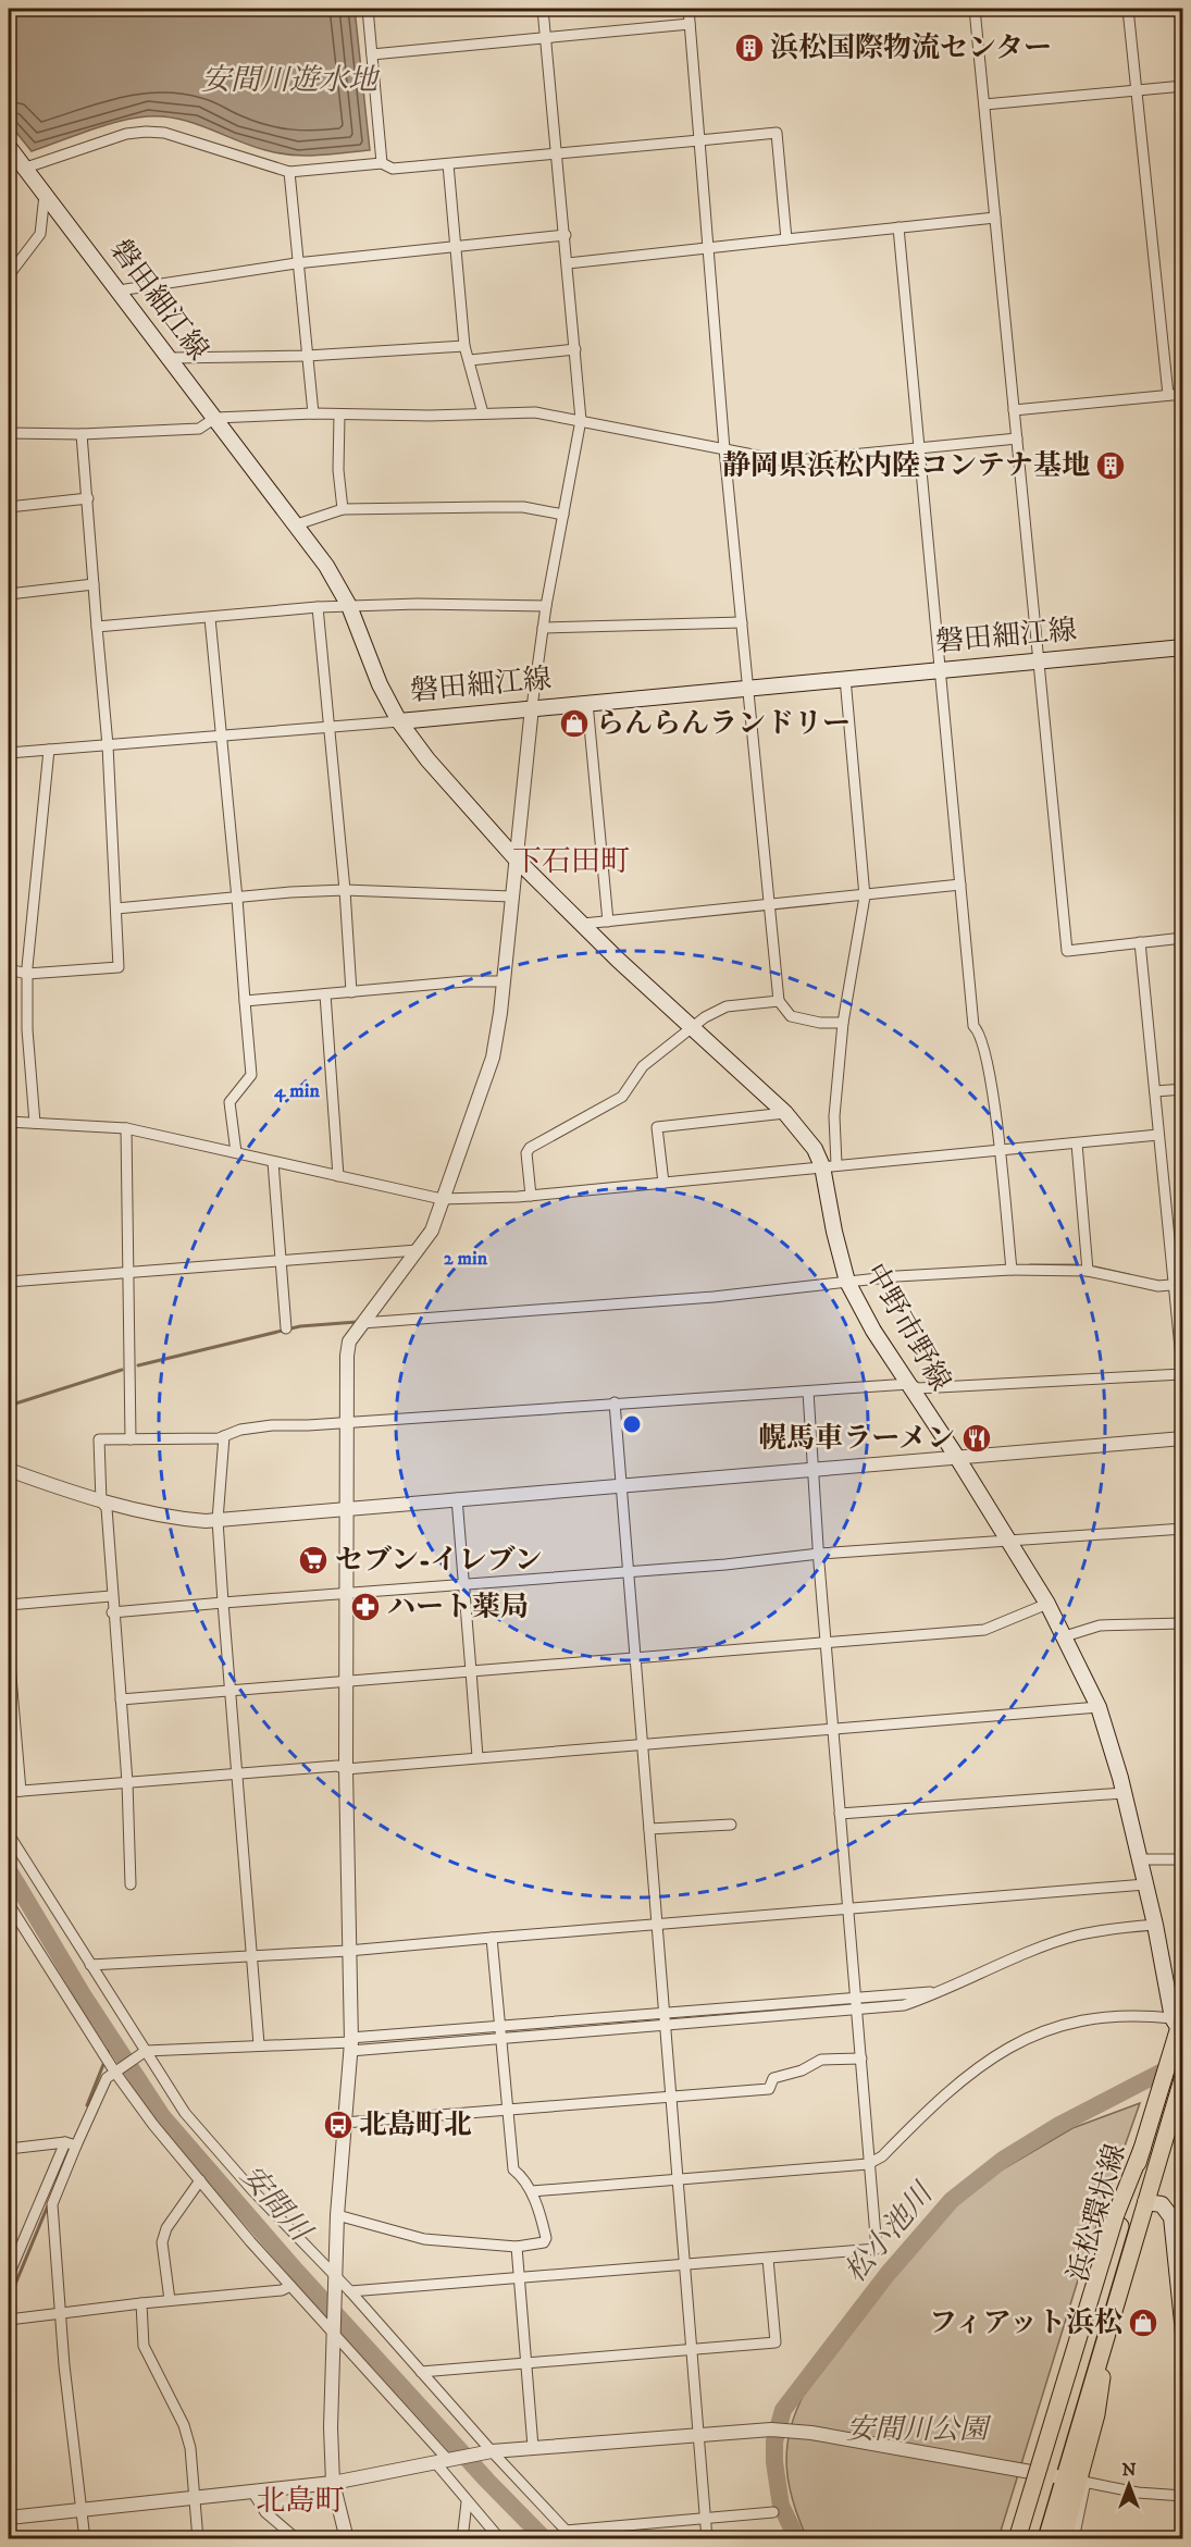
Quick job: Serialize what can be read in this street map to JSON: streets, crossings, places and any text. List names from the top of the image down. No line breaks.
{"streets":{"main road":["磐田細江線","中野市野線","浜松環状線"]},"crossings":[["磐田細江線","中野市野線"],["中野市野線","浜松環状線"]],"districts":["下石田町","北島町"],"water":["安間川遊水地","安間川","松小池川"],"parks":["安間川公園"],"places":{"building":["浜松国際物流センター","静岡県浜松内陸コンテナ基地"],"shop":["らんらんランドリー","フィアット浜松"],"restaurant":["幌馬車ラーメン"],"supermarket":["セブン-イレブン"],"pharmacy":["ハート薬局"],"bus stop":["北島町北"]},"north":"top","rings":["4 min","2 min"]}
